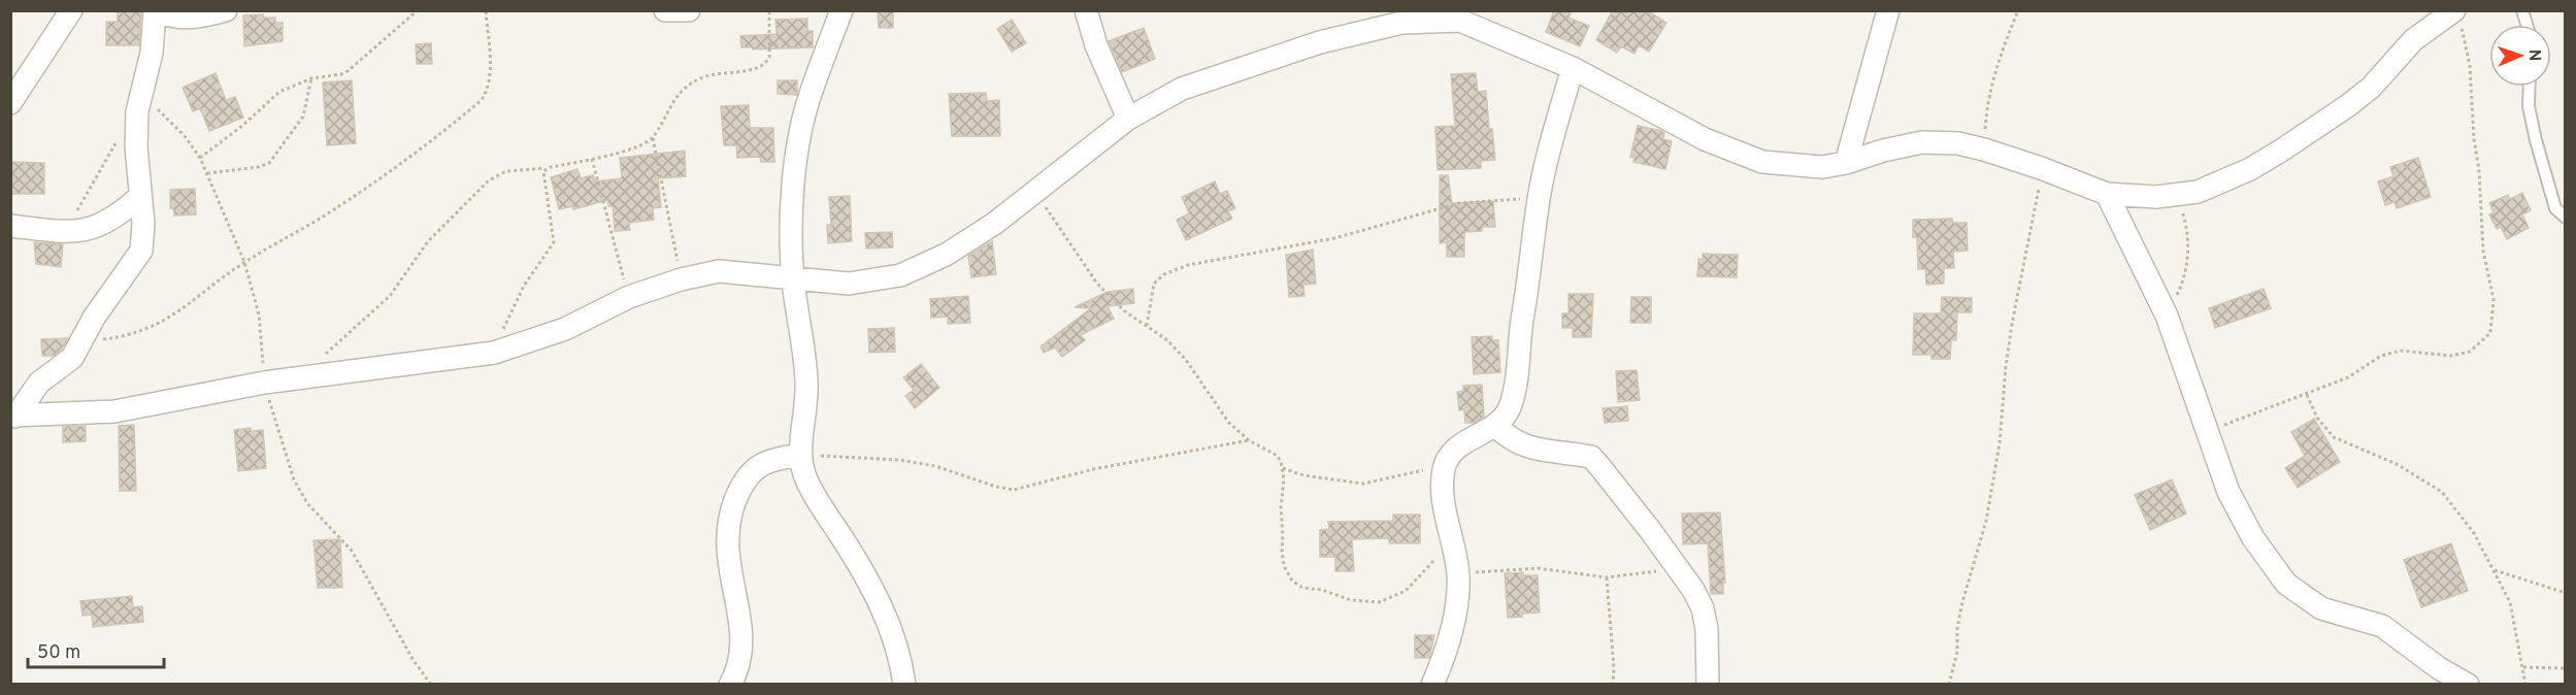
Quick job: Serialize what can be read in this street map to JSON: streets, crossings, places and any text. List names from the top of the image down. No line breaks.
{"scale_bar":"50 m","north":"right"}
